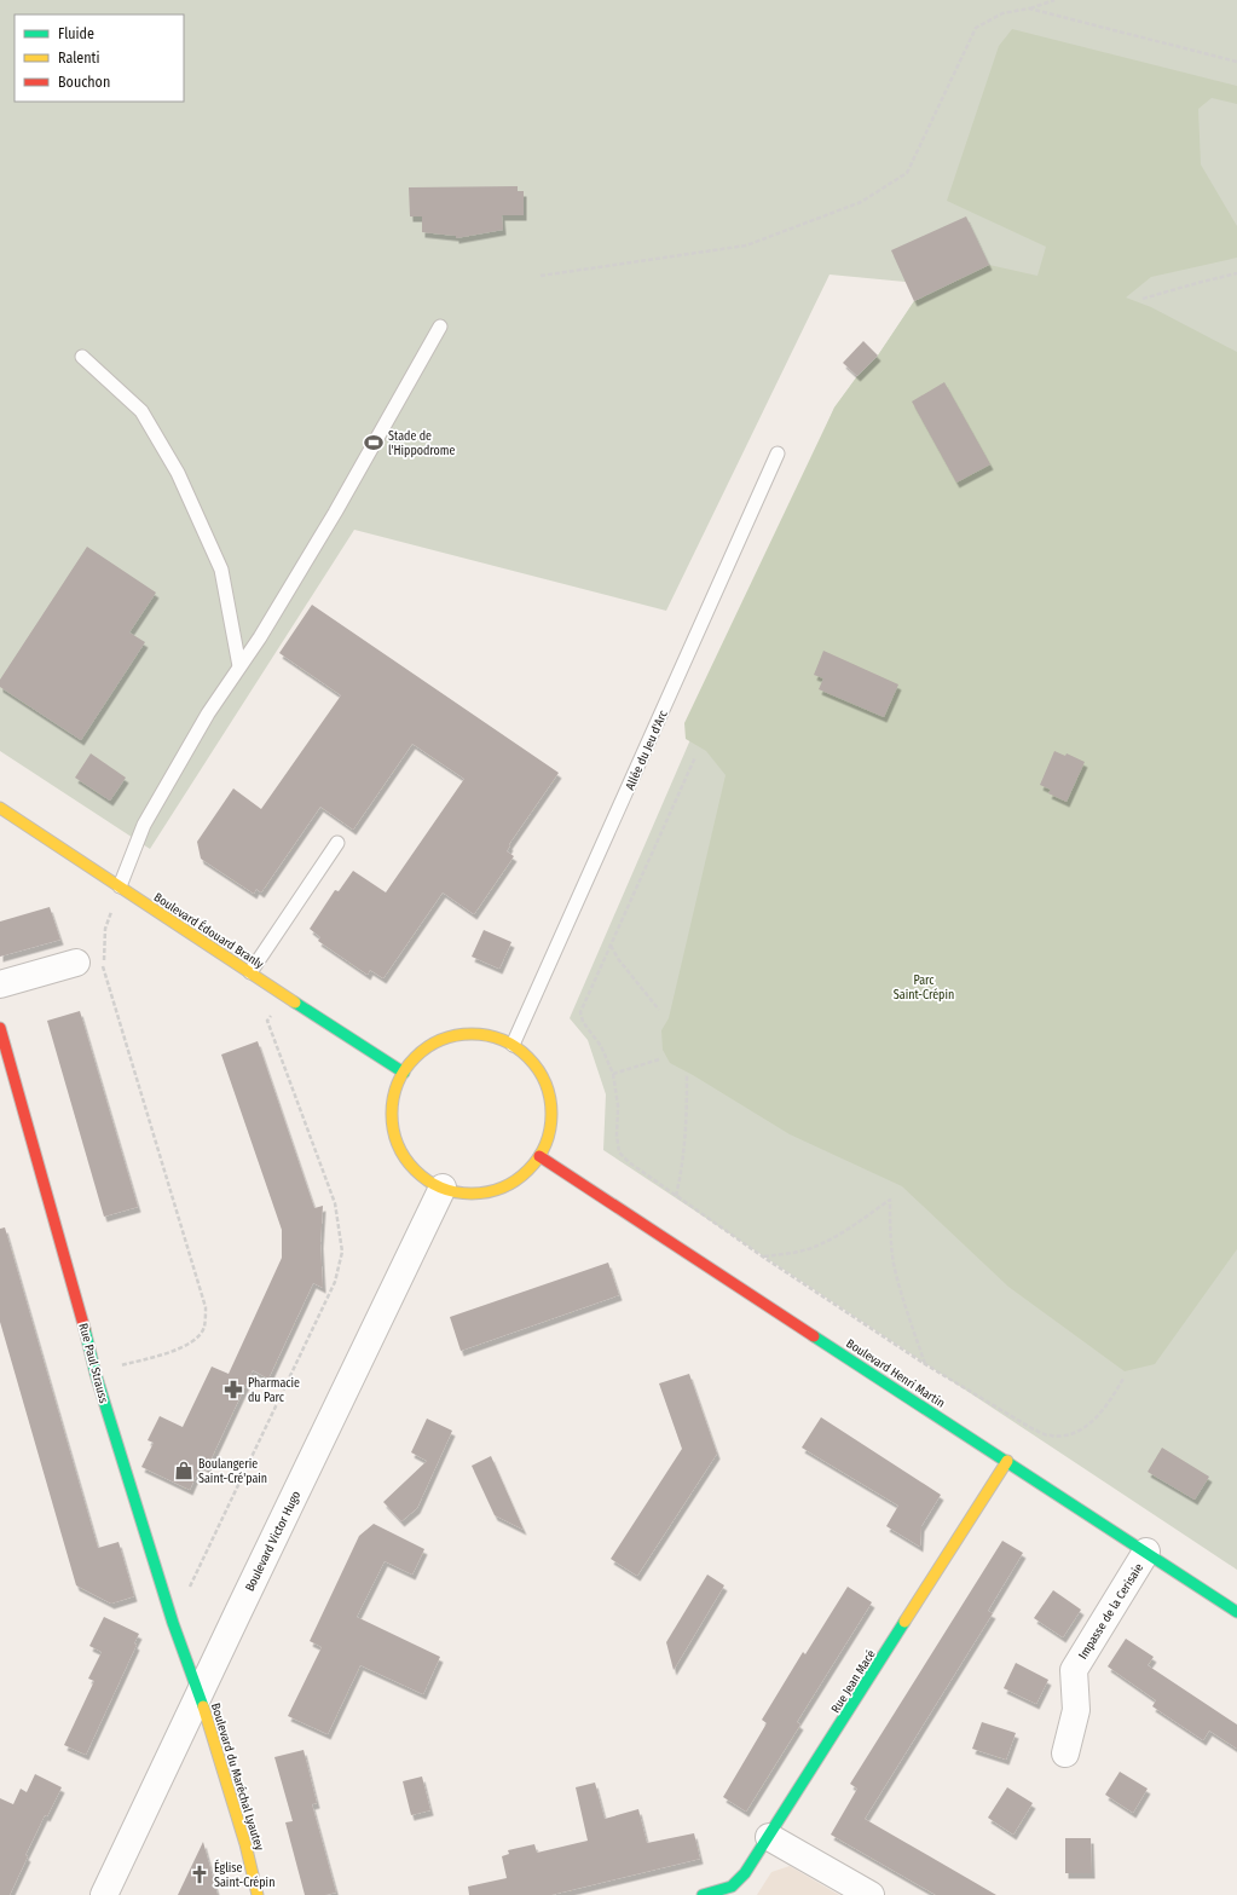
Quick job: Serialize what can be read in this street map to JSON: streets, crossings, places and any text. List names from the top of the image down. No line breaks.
{"streets":{"street":["Boulevard Édouard Branly","Rue Paul Strauss","Boulevard Henri Martin","Boulevard Victor Hugo","Impasse de la Cerisaie","Rue Jean Macé","Boulevard du Maréchal Lyautey"],"lane":["Allée du Jeu d'Arc"]},"crossings":[["Allée du Jeu d'Arc","Boulevard Édouard Branly"],["Allée du Jeu d'Arc","Boulevard Henri Martin"],["Allée du Jeu d'Arc","Boulevard Victor Hugo"],["Boulevard Édouard Branly","Boulevard Henri Martin"],["Boulevard Édouard Branly","Boulevard Victor Hugo"],["Rue Paul Strauss","Boulevard Victor Hugo"],["Rue Paul Strauss","Boulevard du Maréchal Lyautey"],["Boulevard Henri Martin","Boulevard Victor Hugo"],["Boulevard Henri Martin","Impasse de la Cerisaie"],["Boulevard Henri Martin","Rue Jean Macé"],["Boulevard Victor Hugo","Boulevard du Maréchal Lyautey"]],"parks":["Parc Saint-Crépin"],"places":{"sports":["Stade de l'Hippodrome"],"pharmacy":["Pharmacie du Parc"],"shop":["Boulangerie Saint-Cré'pain"],"church":["Église Saint-Crépin"]},"legend":["Fluide","Ralenti","Bouchon"]}
